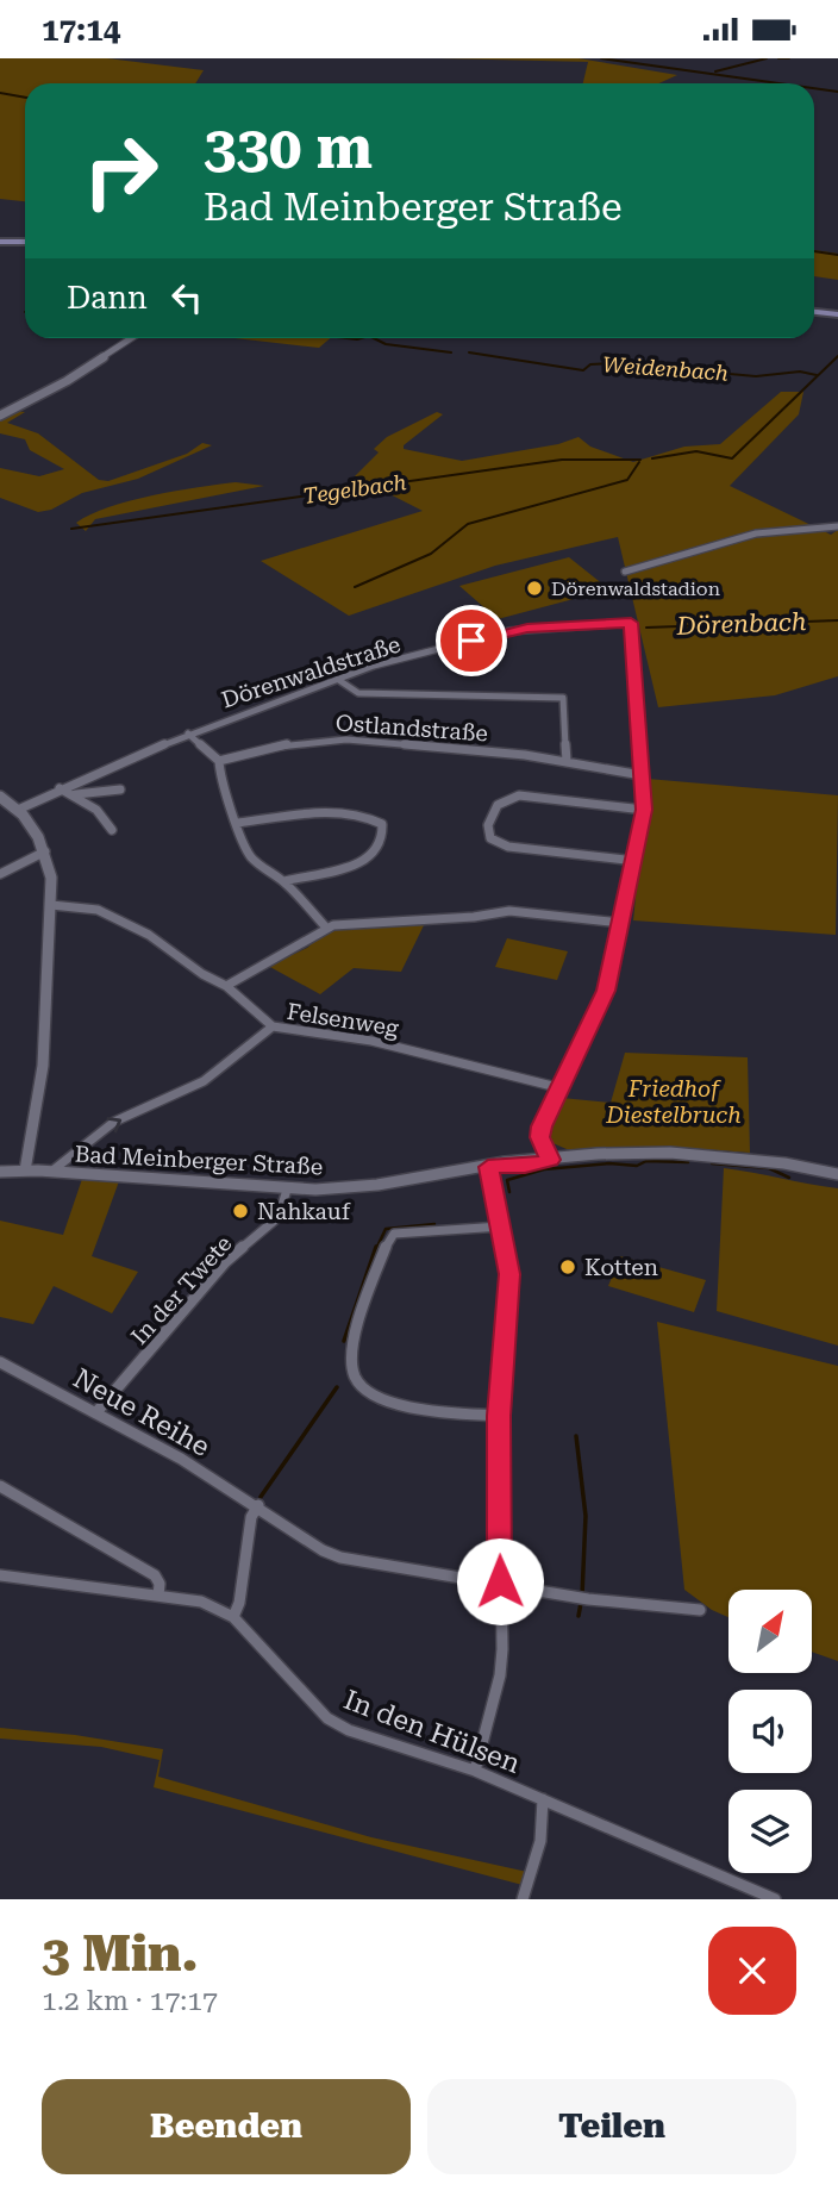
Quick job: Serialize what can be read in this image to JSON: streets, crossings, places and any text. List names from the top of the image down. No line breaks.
{"streets":{"street":["Dörenwaldstraße","Ostlandstraße","Felsenweg","Bad Meinberger Straße","In der Twete","Neue Reihe","In den Hülsen"]},"crossings":[["Dörenwaldstraße","Ostlandstraße"],["Bad Meinberger Straße","In der Twete"],["In der Twete","Neue Reihe"]],"water":["Weidenbach","Tegelbach","Dörenbach"],"parks":["Friedhof Diestelbruch"],"places":["Dörenwaldstadion","Nahkauf","Kotten"],"north":"top right","page":{"status":"17:14","turn":["330 m","Bad Meinberger Straße"],"then":"Dann","heading":["3 Min.","1.2 km · 17:17"],"buttons":["Beenden","Teilen"]}}
